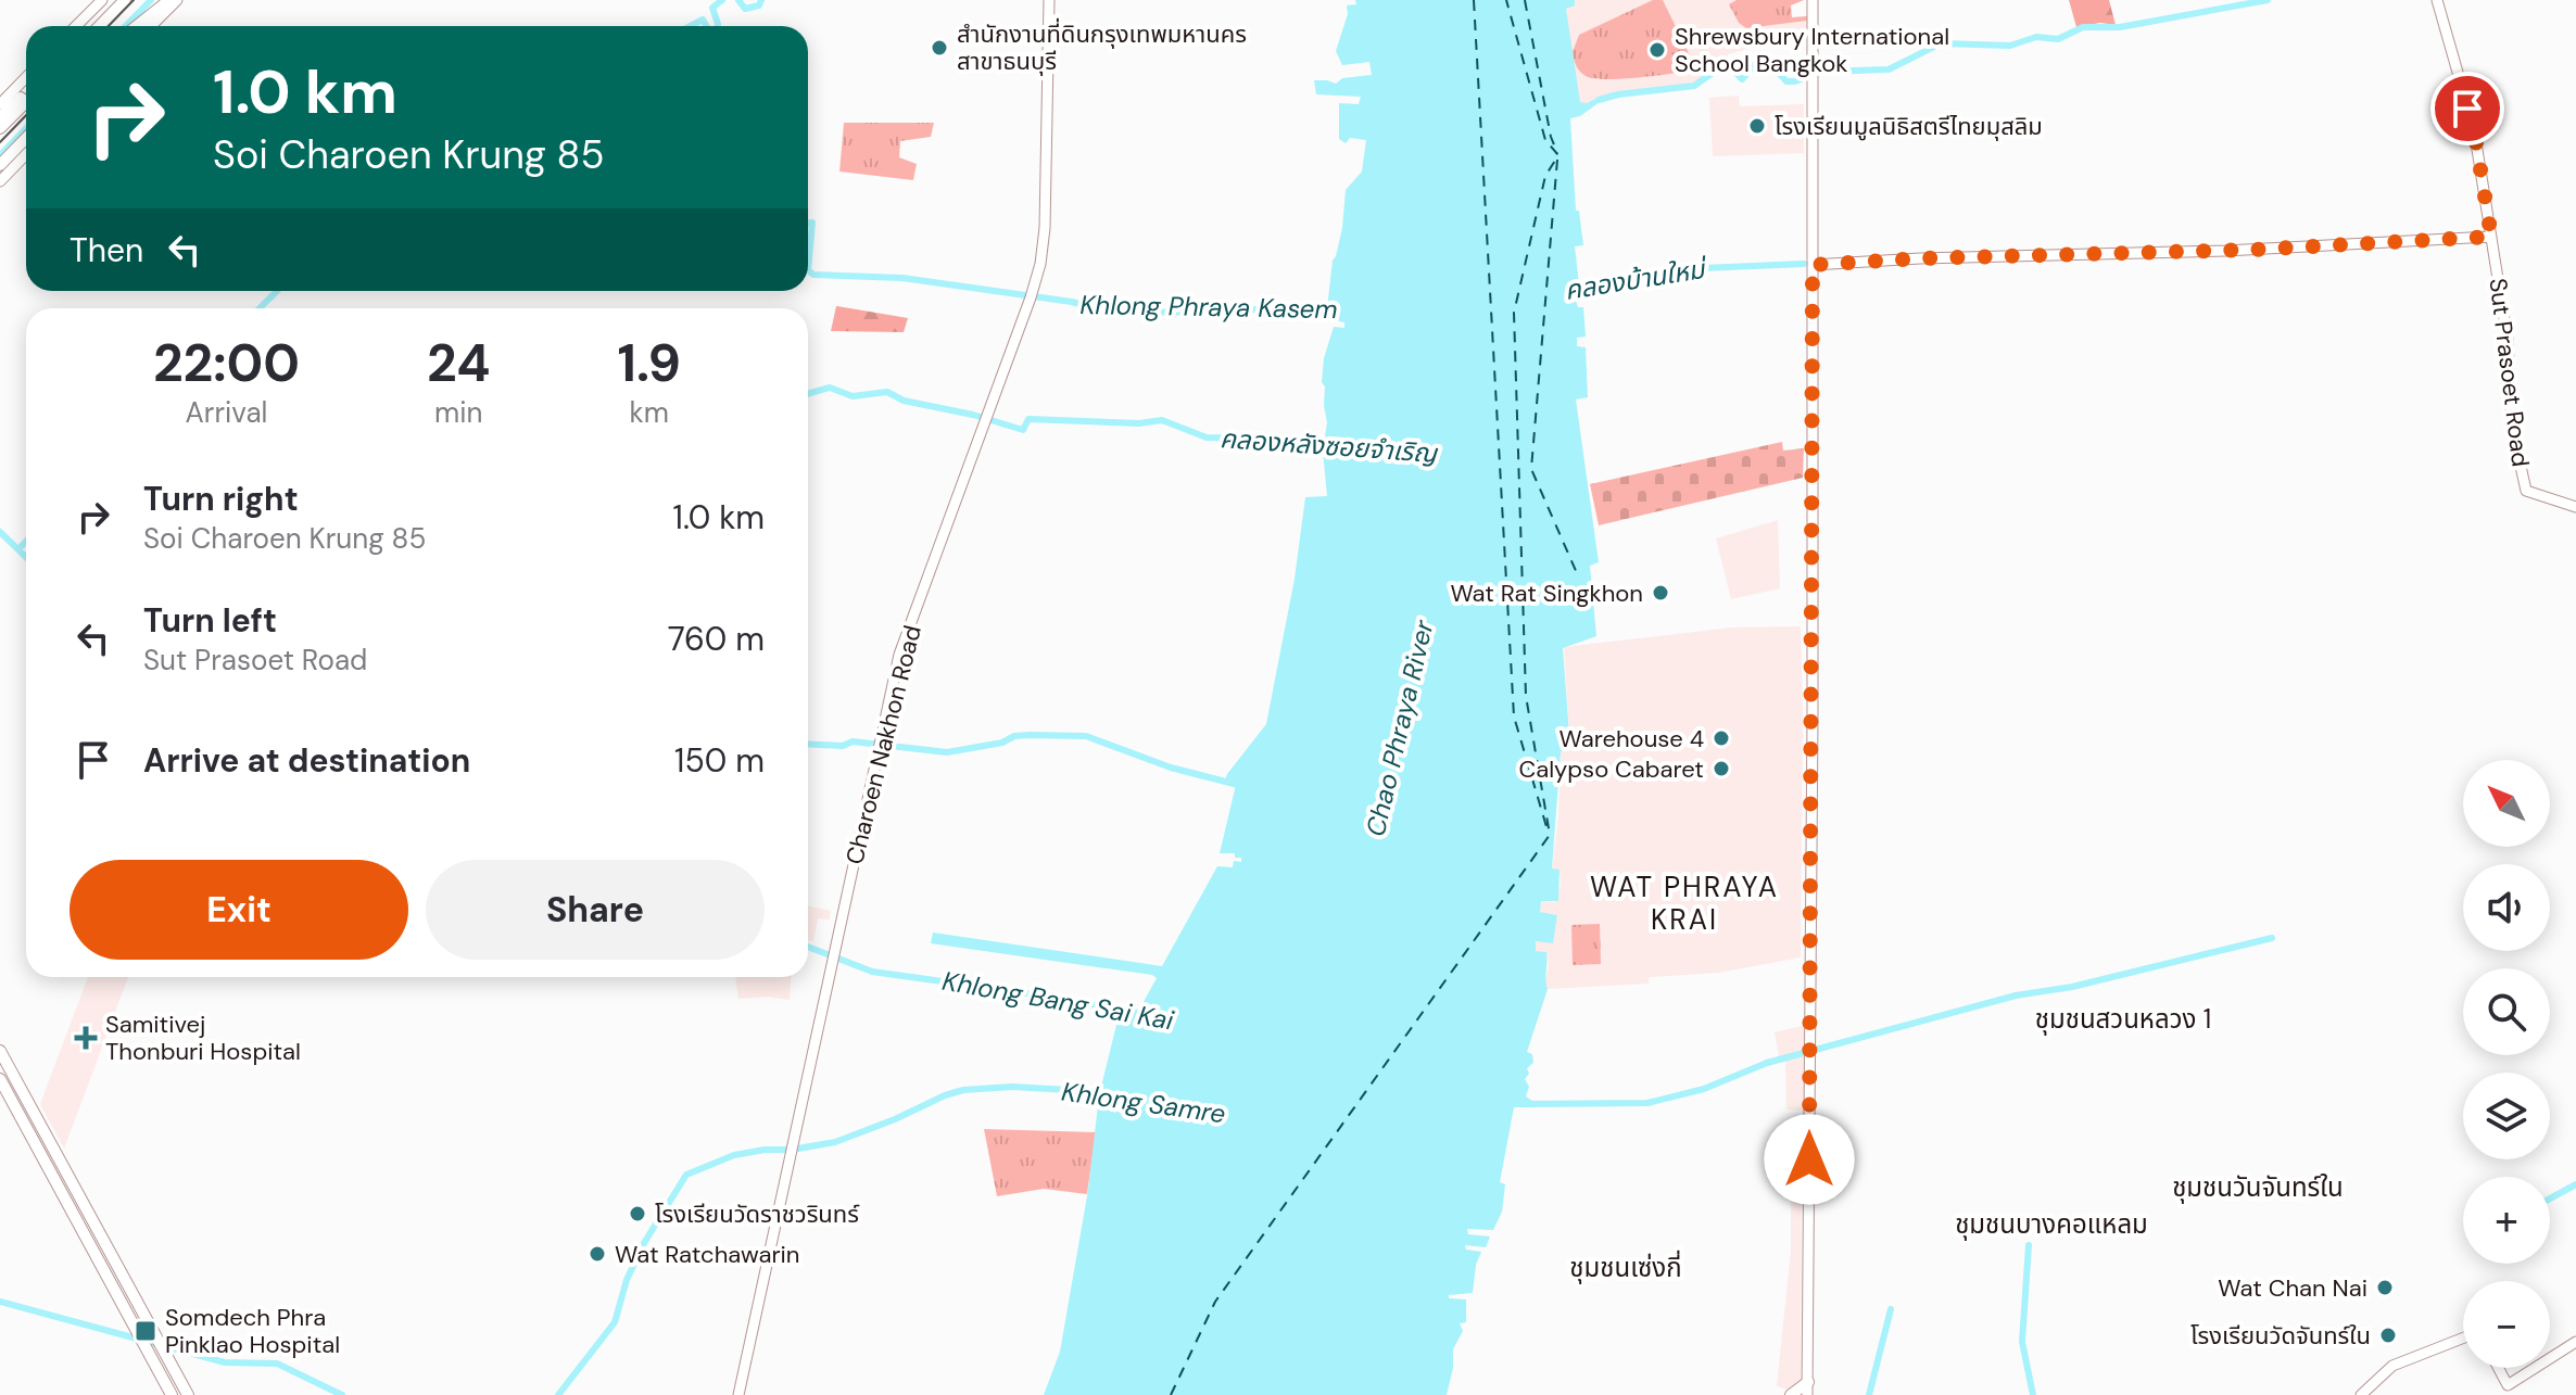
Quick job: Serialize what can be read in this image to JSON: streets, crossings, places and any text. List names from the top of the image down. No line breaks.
{"streets":{"main road":["Sut Prasoet Road","Charoen Nakhon Road"]},"districts":["WAT PHRAYA KRAI","ชุมชนสวนหลวง 1","ชุมชนวันจันทร์ใน","ชุมชนบางคอแหลม","ชุมชนเซ่งกี่"],"water":["คลองบ้านใหม่","Khlong Phraya Kasem","คลองหลังซอยจำเริญ","Chao Phraya River","Khlong Bang Sai Kai","Khlong Samre"],"places":{"other":["สํานักงานที่ดินกรุงเทพมหานคร สาขาธนบุรี","Shrewsbury International School Bangkok","โรงเรียนมูลนิธิสตรีไทยมุสลิม","Wat Rat Singkhon","Warehouse 4","Calypso Cabaret","โรงเรียนวัดราชวรินทร์","Wat Ratchawarin","Wat Chan Nai","โรงเรียนวัดจันทร์ใน"],"health":["Samitivej Thonburi Hospital"],"transit":["Somdech Phra Pinklao Hospital"]},"north":"top left","page":{"turn":["1.0 km","Soi Charoen Krung 85"],"then":"Then","eta":["22:00","Arrival","24","min","1.9","km"],"list":[{"name":"Turn right","note":"Soi Charoen Krung 85","value":"1.0 km"},{"name":"Turn left","note":"Sut Prasoet Road","value":"760 m"},{"name":"Arrive at destination","value":"150 m"}],"map_buttons":["+","−"],"buttons":["Exit","Share"]}}
